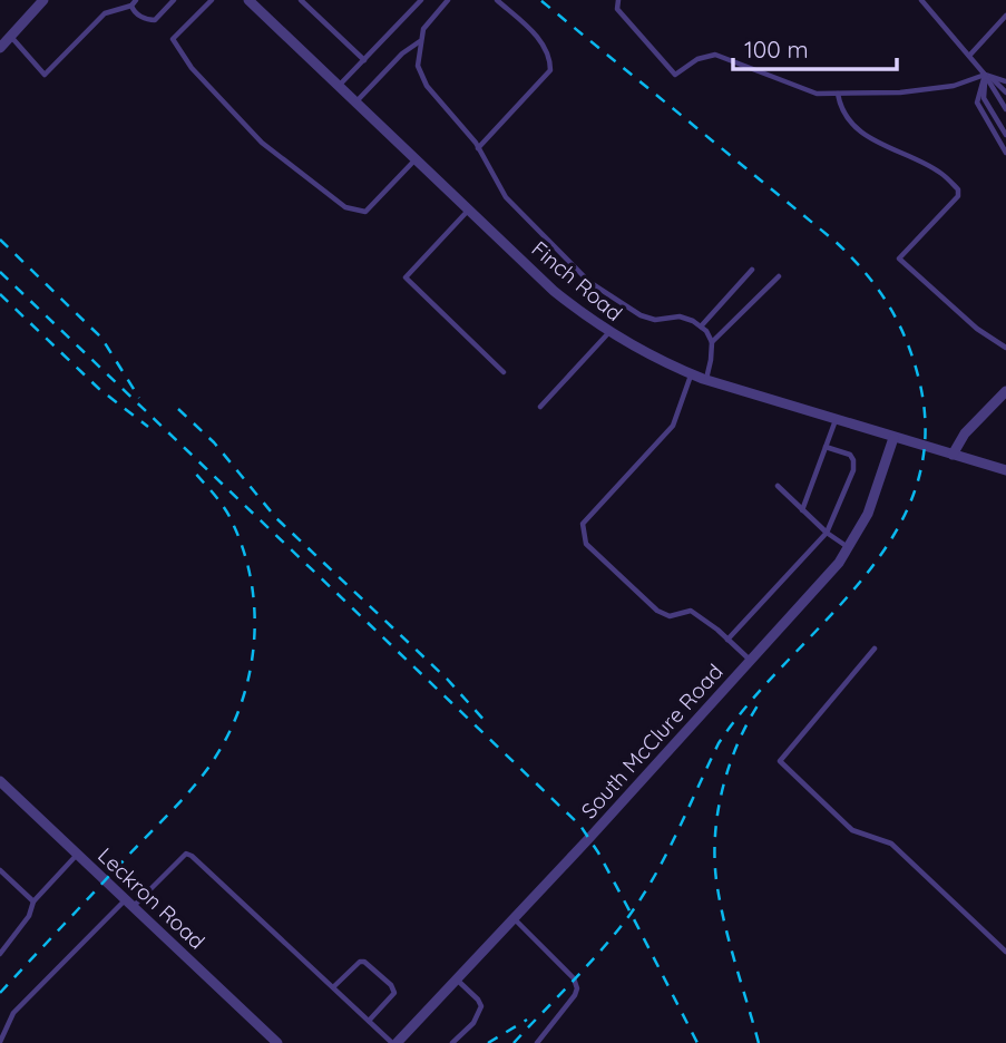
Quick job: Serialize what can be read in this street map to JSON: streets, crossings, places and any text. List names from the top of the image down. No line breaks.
{"streets":{"street":["Finch Road","South McClure Road","Leckron Road"]},"crossings":[["Finch Road","South McClure Road"]],"scale_bar":"100 m"}
